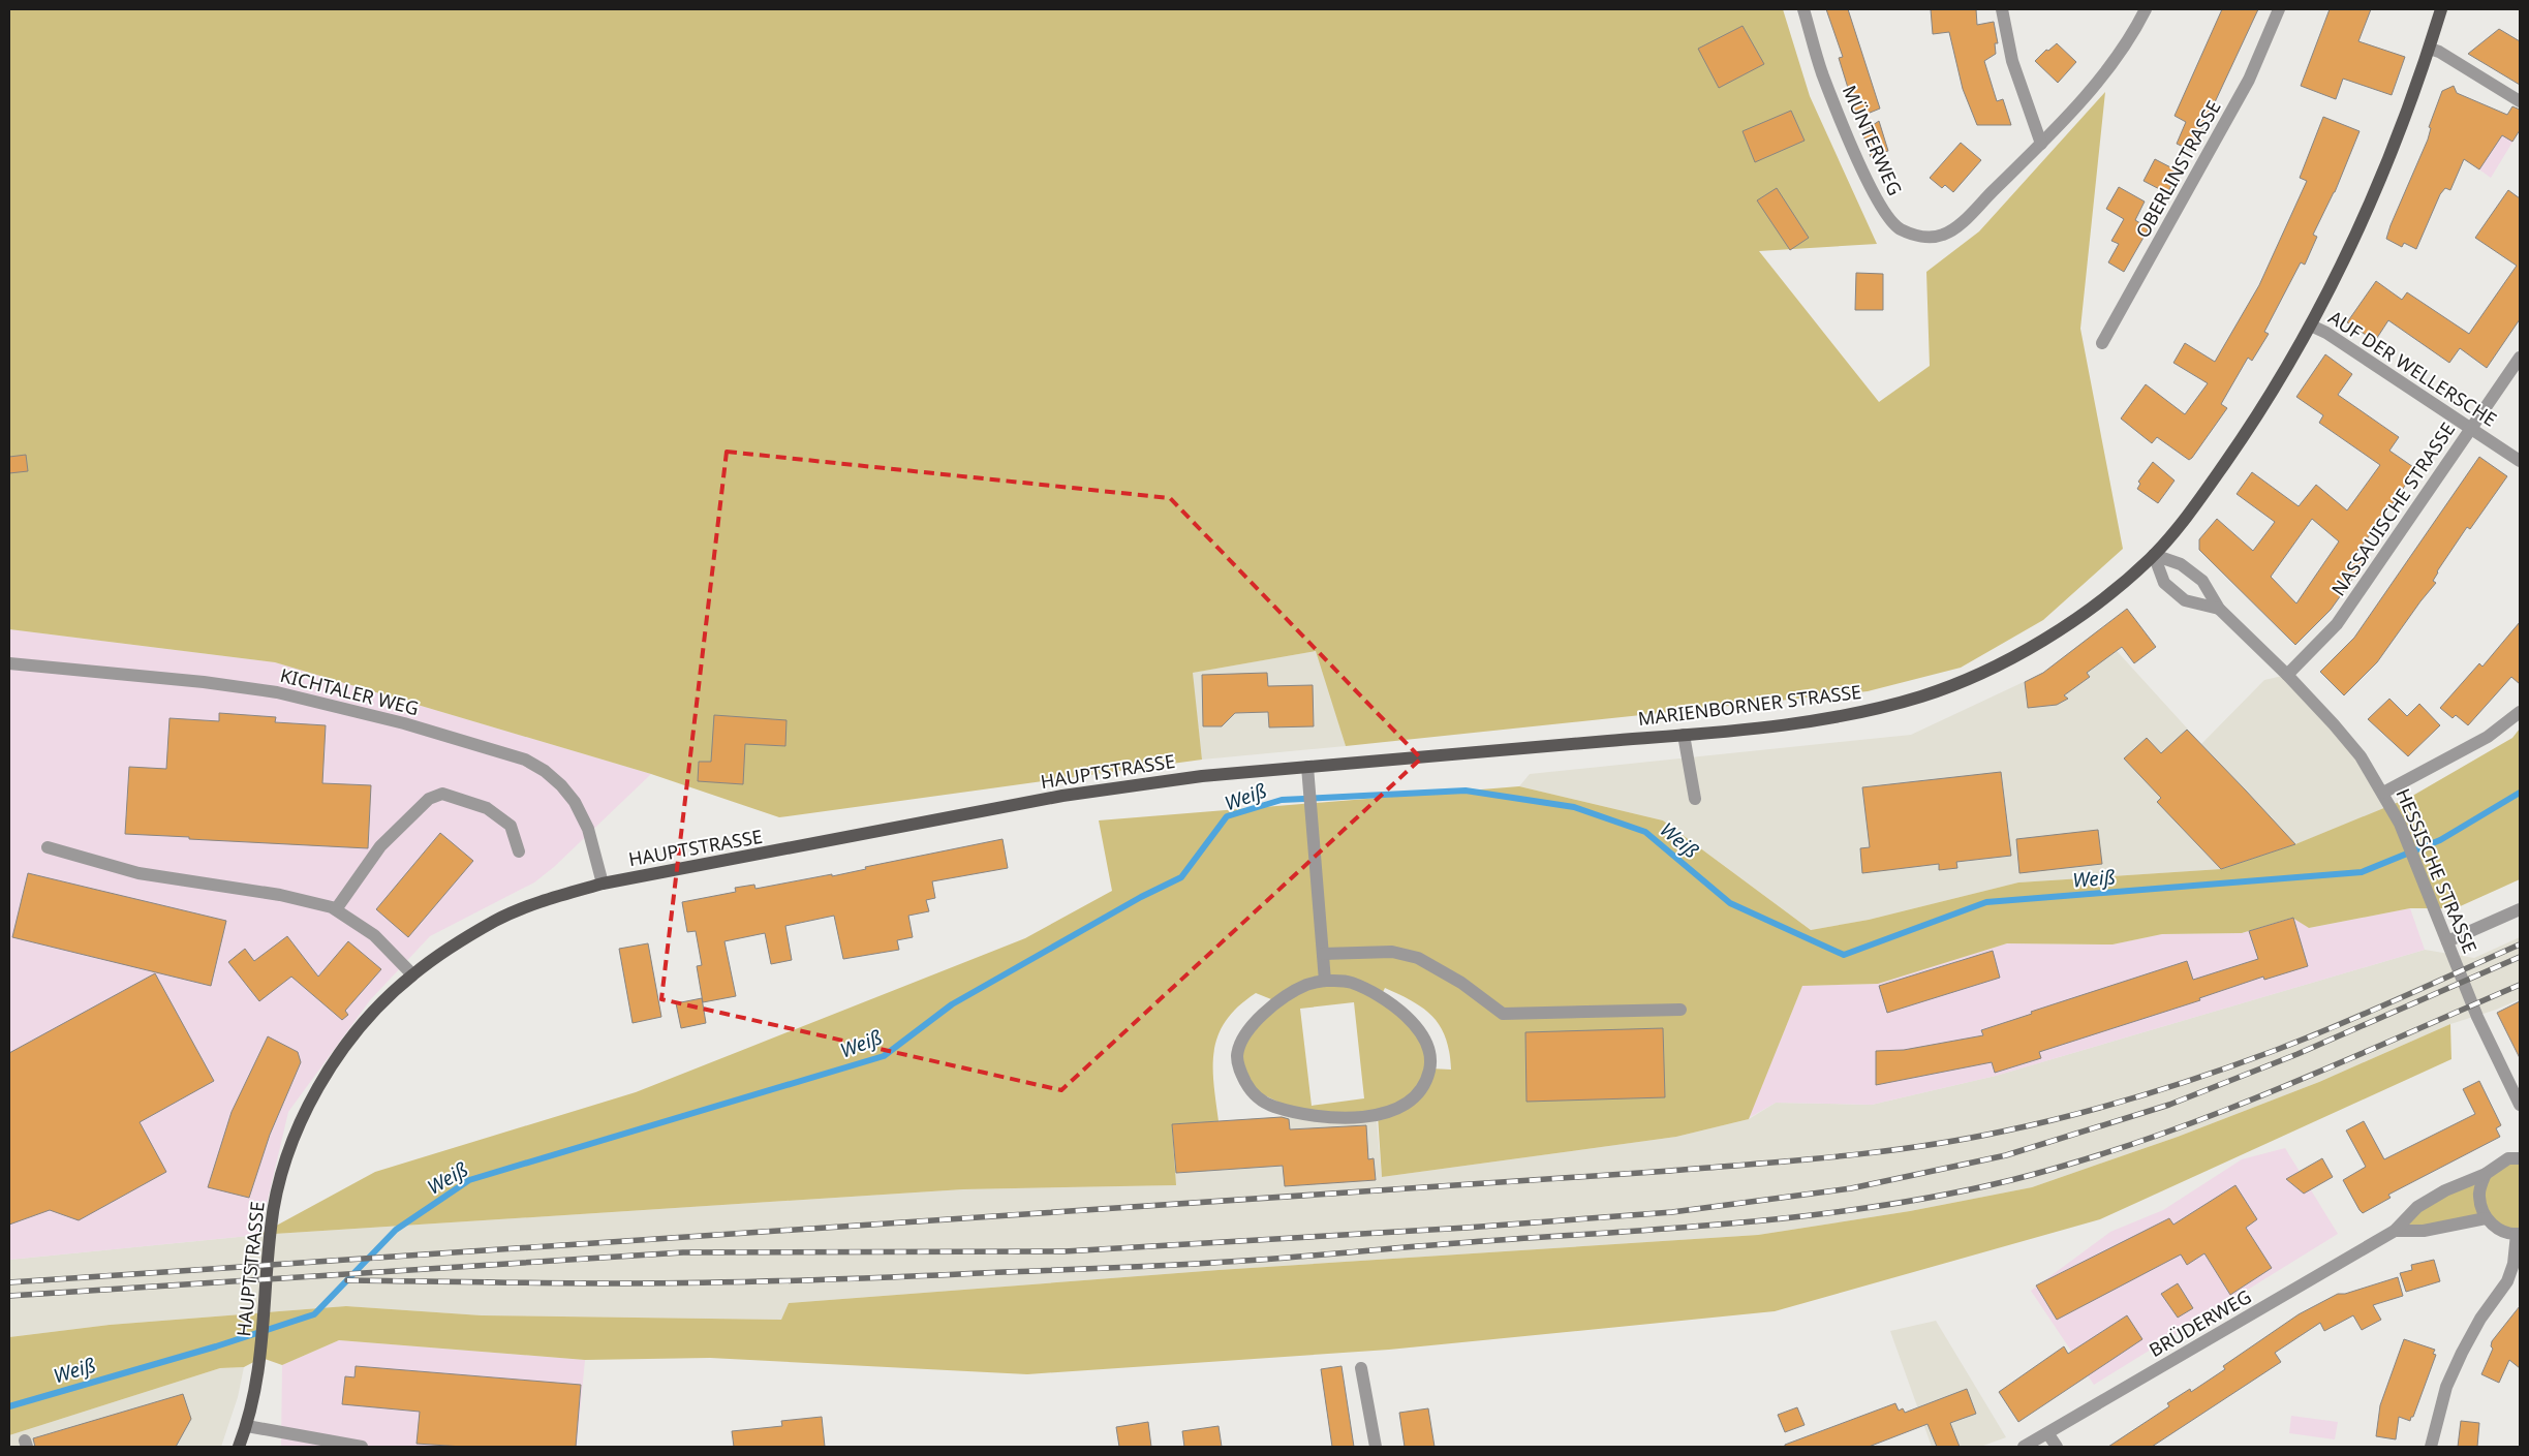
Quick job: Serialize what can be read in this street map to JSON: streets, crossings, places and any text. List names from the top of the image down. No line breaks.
{"streets":{"main road":["MARIENBORNER STRASSE","HAUPTSTRASSE"],"street":["MÜNTERWEG","OBERLINSTRASSE","AUF DER WELLERSCHE","NASSAUISCHE STRASSE","KICHTALER WEG","HESSISCHE STRASSE","BRÜDERWEG"]},"crossings":[["AUF DER WELLERSCHE","NASSAUISCHE STRASSE"],["AUF DER WELLERSCHE","MARIENBORNER STRASSE"],["NASSAUISCHE STRASSE","HESSISCHE STRASSE"],["KICHTALER WEG","HAUPTSTRASSE"],["MARIENBORNER STRASSE","HAUPTSTRASSE"],["MARIENBORNER STRASSE","HESSISCHE STRASSE"]],"water":["Weiß"]}
